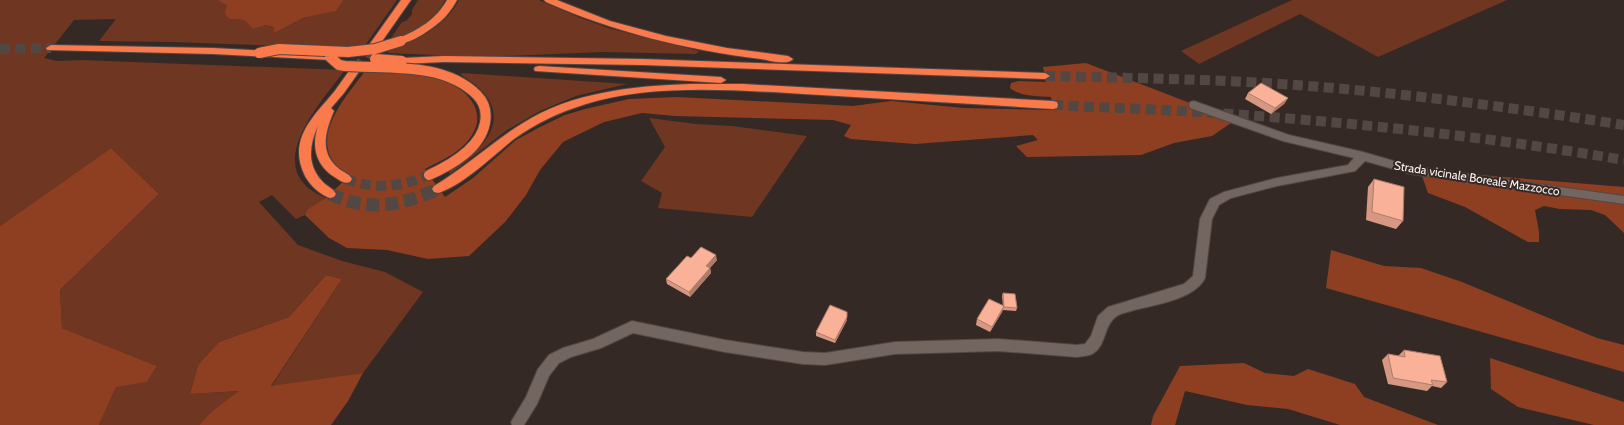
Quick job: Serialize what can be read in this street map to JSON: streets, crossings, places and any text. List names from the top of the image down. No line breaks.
{"streets":{"street":["Strada vicinale Boreale Mazzocco"]}}
